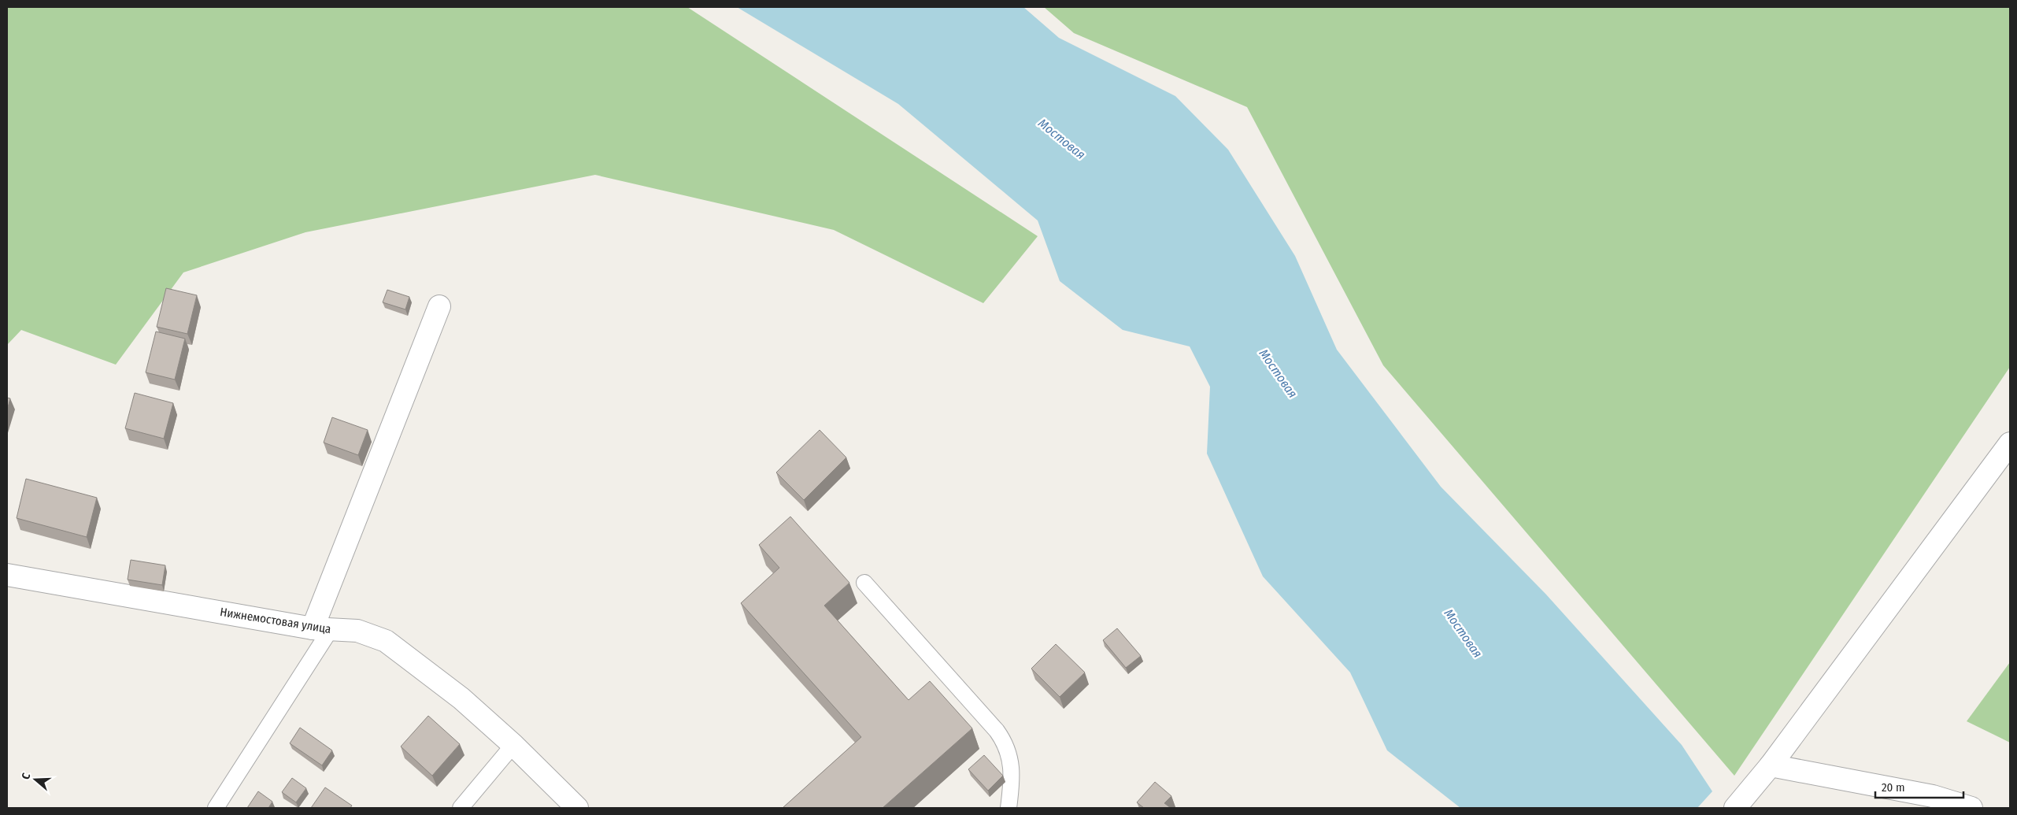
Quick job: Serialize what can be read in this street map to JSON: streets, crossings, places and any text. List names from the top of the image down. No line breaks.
{"streets":{"street":["Нижнемостовая улица"]},"water":["Мостовая"],"scale_bar":"20 m","north":"left"}
